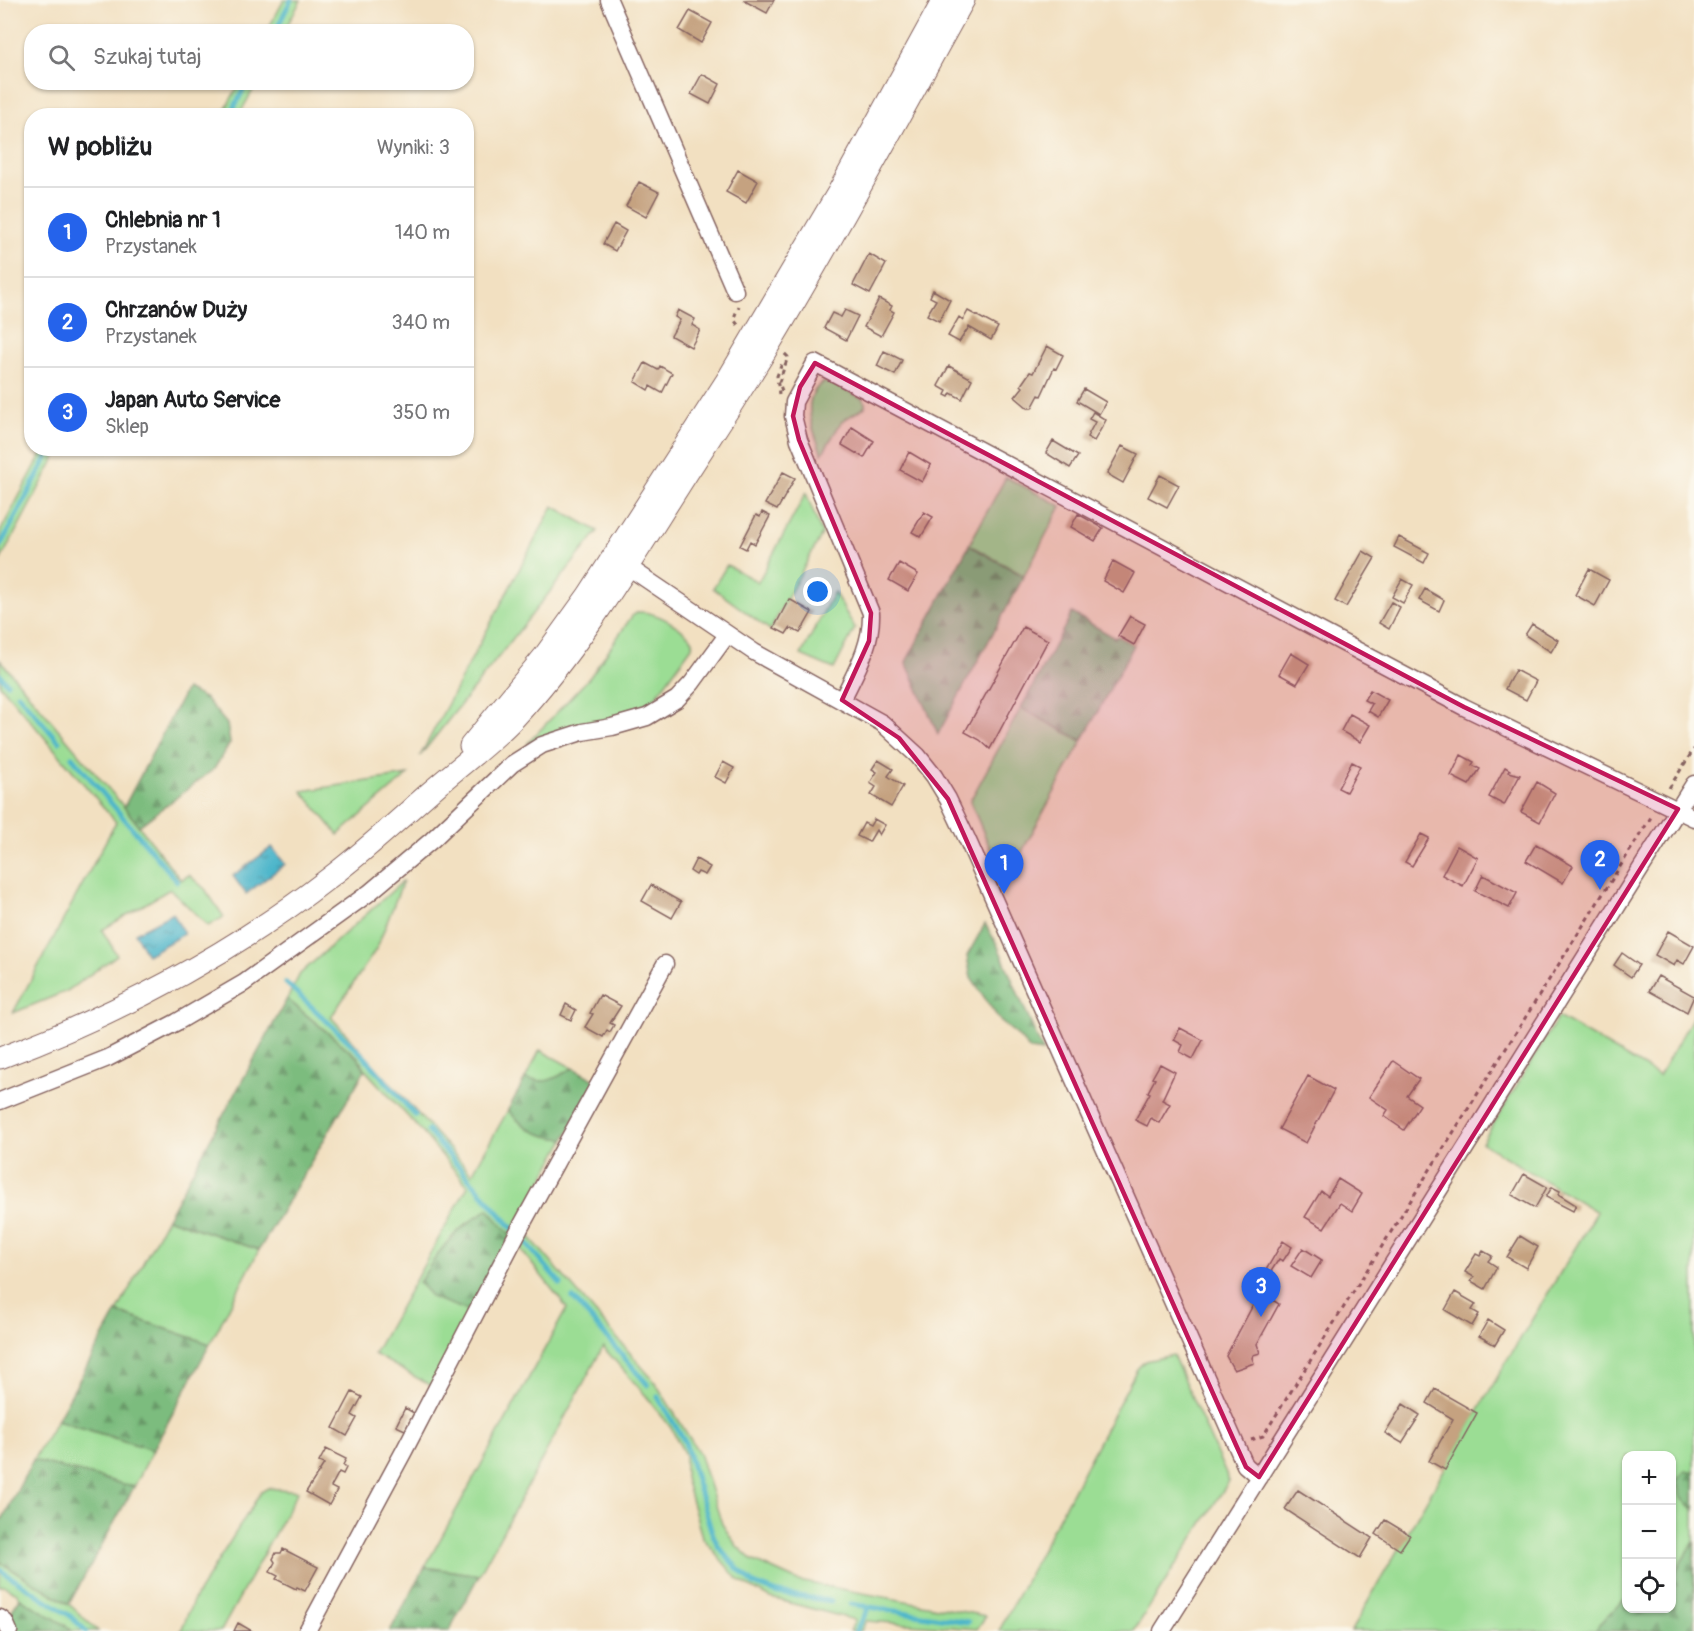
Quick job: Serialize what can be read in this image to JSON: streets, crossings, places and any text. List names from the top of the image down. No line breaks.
{"page":{"search":"Szukaj tutaj","heading":["W pobliżu","Wyniki: 3"],"list":[{"mark":"1","name":"Chlebnia nr 1","note":"Przystanek","value":"140 m"},{"mark":"2","name":"Chrzanów Duży","note":"Przystanek","value":"340 m"},{"mark":"3","name":"Japan Auto Service","note":"Sklep","value":"350 m"}],"pins":["2","1","3"],"map_buttons":["+","−"]}}
